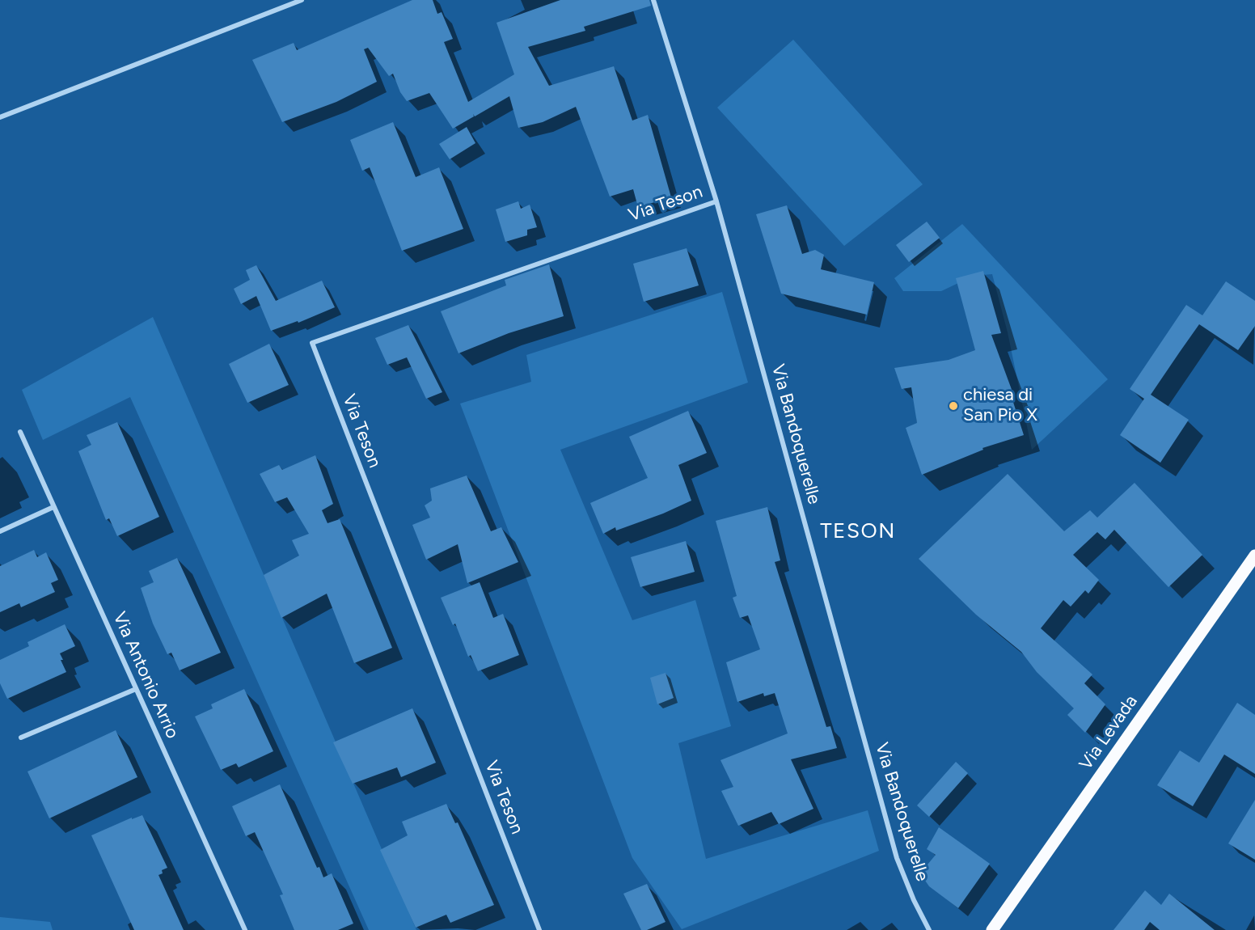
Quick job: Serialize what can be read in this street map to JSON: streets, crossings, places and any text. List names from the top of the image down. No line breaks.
{"streets":{"main road":["Via Levada"],"street":["Via Teson","Via Bandoquerelle","Via Antonio Arrio"]},"crossings":[["Via Teson","Via Bandoquerelle"]],"districts":["TESON"],"places":["chiesa di San Pio X"]}
